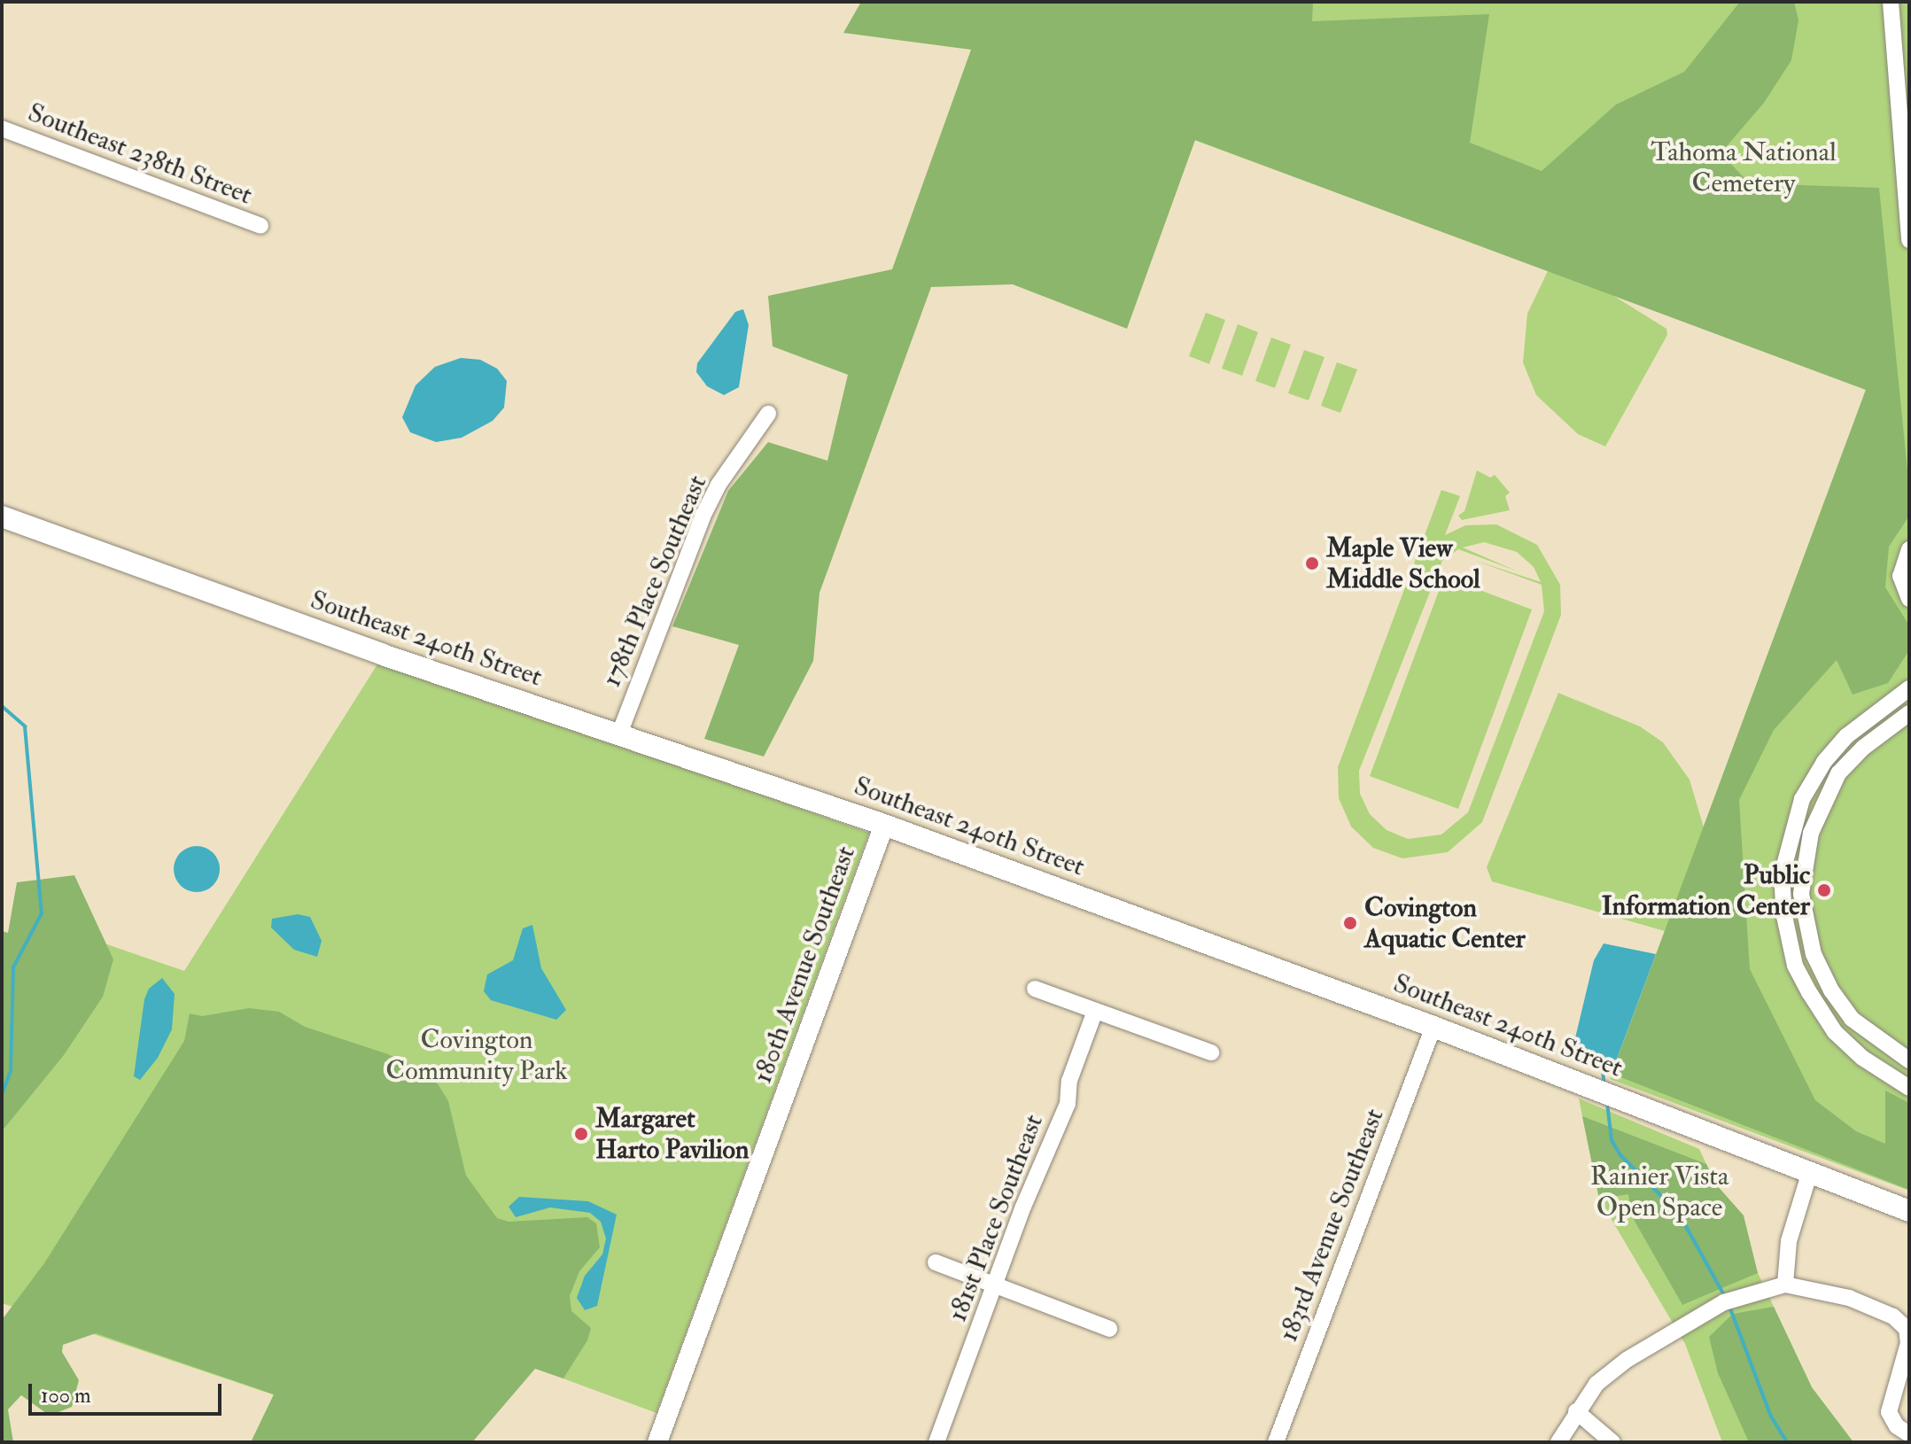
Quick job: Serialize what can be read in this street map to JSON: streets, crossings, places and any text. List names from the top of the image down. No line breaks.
{"streets":{"main road":["Southeast 240th Street"],"street":["Southeast 238th Street","178th Place Southeast","180th Avenue Southeast","181st Place Southeast","183rd Avenue Southeast"]},"crossings":[["178th Place Southeast","Southeast 240th Street"],["Southeast 240th Street","180th Avenue Southeast"],["Southeast 240th Street","183rd Avenue Southeast"]],"parks":["Tahoma National Cemetery","Covington Community Park","Rainier Vista Open Space"],"places":["Maple View Middle School","Public Information Center","Covington Aquatic Center","Margaret Harto Pavilion"],"scale_bar":"100 m"}
